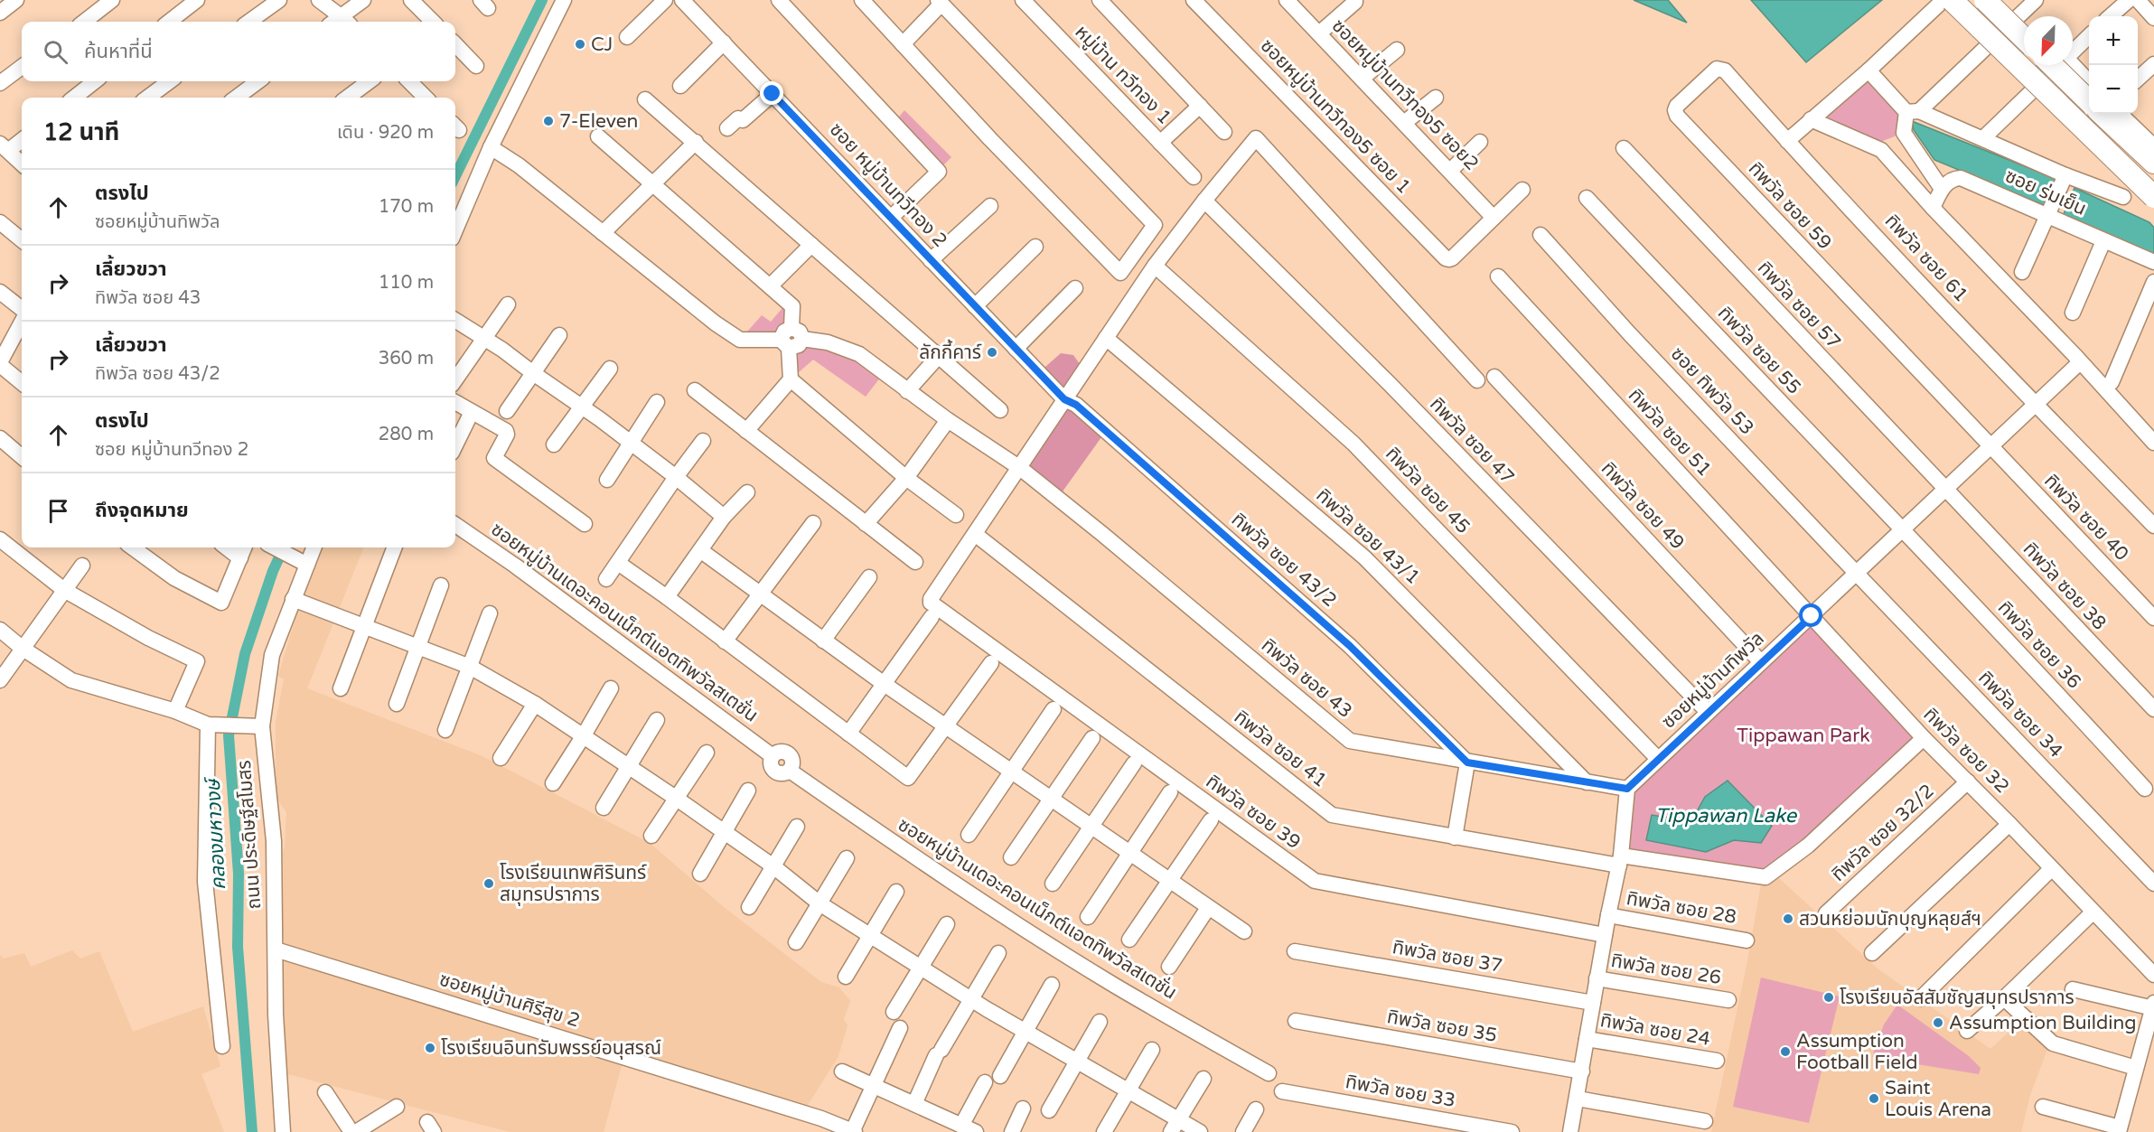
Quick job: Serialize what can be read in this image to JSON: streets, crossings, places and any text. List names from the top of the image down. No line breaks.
{"streets":{"street":["หมู่บ้าน ทวีทอง 1","ซอยหมู่บ้านทวีทอง5 ซอย2","ซอยหมู่บ้านทวีทอง5 ซอย 1","ซอย หมู่บ้านทวีทอง 2","ซอย ร่มเย็น","ทิพวัล ซอย 59","ทิพวัล ซอย 61","ทิพวัล ซอย 57","ทิพวัล ซอย 55","ซอย ทิพวัล 53","ทิพวัล ซอย 51","ทิพวัล ซอย 47","ทิพวัล ซอย 45","ทิพวัล ซอย 49","ทิพวัล ซอย 40","ทิพวัล ซอย 43/1","ทิพวัล ซอย 43/2","ทิพวัล ซอย 38","ซอยหมู่บ้านเดอะคอนเน็กต์แอตทิพวัลสเตชั่น","ทิพวัล ซอย 36","ทิพวัล ซอย 43","ซอยหมู่บ้านทิพวัล","ทิพวัล ซอย 34","ทิพวัล ซอย 41","ทิพวัล ซอย 32","ทิพวัล ซอย 39","ทิพวัล ซอย 32/2","ถนน ประดิษฐ์สโมสร","ทิพวัล ซอย 28","ทิพวัล ซอย 37","ทิพวัล ซอย 26","ซอยหมู่บ้านศิรีสุข 2","ทิพวัล ซอย 35","ทิพวัล ซอย 24","ทิพวัล ซอย 33"]},"crossings":[["ซอยหมู่บ้านทวีทอง5 ซอย2","ซอยหมู่บ้านทวีทอง5 ซอย 1"],["ซอย หมู่บ้านทวีทอง 2","ทิพวัล ซอย 43/2"],["ทิพวัล ซอย 59","ทิพวัล ซอย 61"],["ทิพวัล ซอย 59","ทิพวัล ซอย 40"],["ทิพวัล ซอย 59","ซอยหมู่บ้านทิพวัล"],["ทิพวัล ซอย 61","ซอยหมู่บ้านทิพวัล"],["ทิพวัล ซอย 57","ทิพวัล ซอย 38"],["ทิพวัล ซอย 57","ซอยหมู่บ้านทิพวัล"],["ทิพวัล ซอย 55","ทิพวัล ซอย 36"],["ทิพวัล ซอย 55","ซอยหมู่บ้านทิพวัล"],["ซอย ทิพวัล 53","ซอยหมู่บ้านทิพวัล"],["ซอย ทิพวัล 53","ทิพวัล ซอย 34"],["ทิพวัล ซอย 51","ซอยหมู่บ้านทิพวัล"],["ทิพวัล ซอย 51","ทิพวัล ซอย 32"],["ทิพวัล ซอย 47","ซอยหมู่บ้านทิพวัล"],["ทิพวัล ซอย 45","ซอยหมู่บ้านทิพวัล"],["ทิพวัล ซอย 49","ซอยหมู่บ้านทิพวัล"],["ทิพวัล ซอย 40","ซอยหมู่บ้านทิพวัล"],["ทิพวัล ซอย 43/1","ทิพวัล ซอย 43"],["ทิพวัล ซอย 43/2","ทิพวัล ซอย 43"],["ทิพวัล ซอย 38","ซอยหมู่บ้านทิพวัล"],["ทิพวัล ซอย 36","ซอยหมู่บ้านทิพวัล"],["ทิพวัล ซอย 43","ซอยหมู่บ้านทิพวัล"],["ซอยหมู่บ้านทิพวัล","ทิพวัล ซอย 34"],["ซอยหมู่บ้านทิพวัล","ทิพวัล ซอย 32"],["ทิพวัล ซอย 41","ทิพวัล ซอย 32"],["ทิพวัล ซอย 41","ทิพวัล ซอย 39"],["ทิพวัล ซอย 32","ทิพวัล ซอย 32/2"],["ถนน ประดิษฐ์สโมสร","ซอยหมู่บ้านศิรีสุข 2"]],"water":["Tippawan Lake","คลองมหาวงษ์"],"parks":["Tippawan Park"],"places":["CJ","7-Eleven","ลักกี้คาร์","โรงเรียนเทพศิรินทร์ สมุทรปราการ","สวนหย่อมนักบุญหลุยส์ฯ","โรงเรียนอัสสัมชัญสมุทรปราการ","Assumption Building","โรงเรียนอินทรัมพรรย์อนุสรณ์","Assumption Football Field","Saint Louis Arena"],"north":"bottom left","page":{"map_buttons":["+","−"],"search":"ค้นหาที่นี่","heading":["12 นาที","เดิน · 920 m"],"list":[["ตรงไป","ซอยหมู่บ้านทิพวัล","170 m"],["เลี้ยวขวา","ทิพวัล ซอย 43","110 m"],["เลี้ยวขวา","ทิพวัล ซอย 43/2","360 m"],["ตรงไป","ซอย หมู่บ้านทวีทอง 2","280 m"],"ถึงจุดหมาย"]}}
